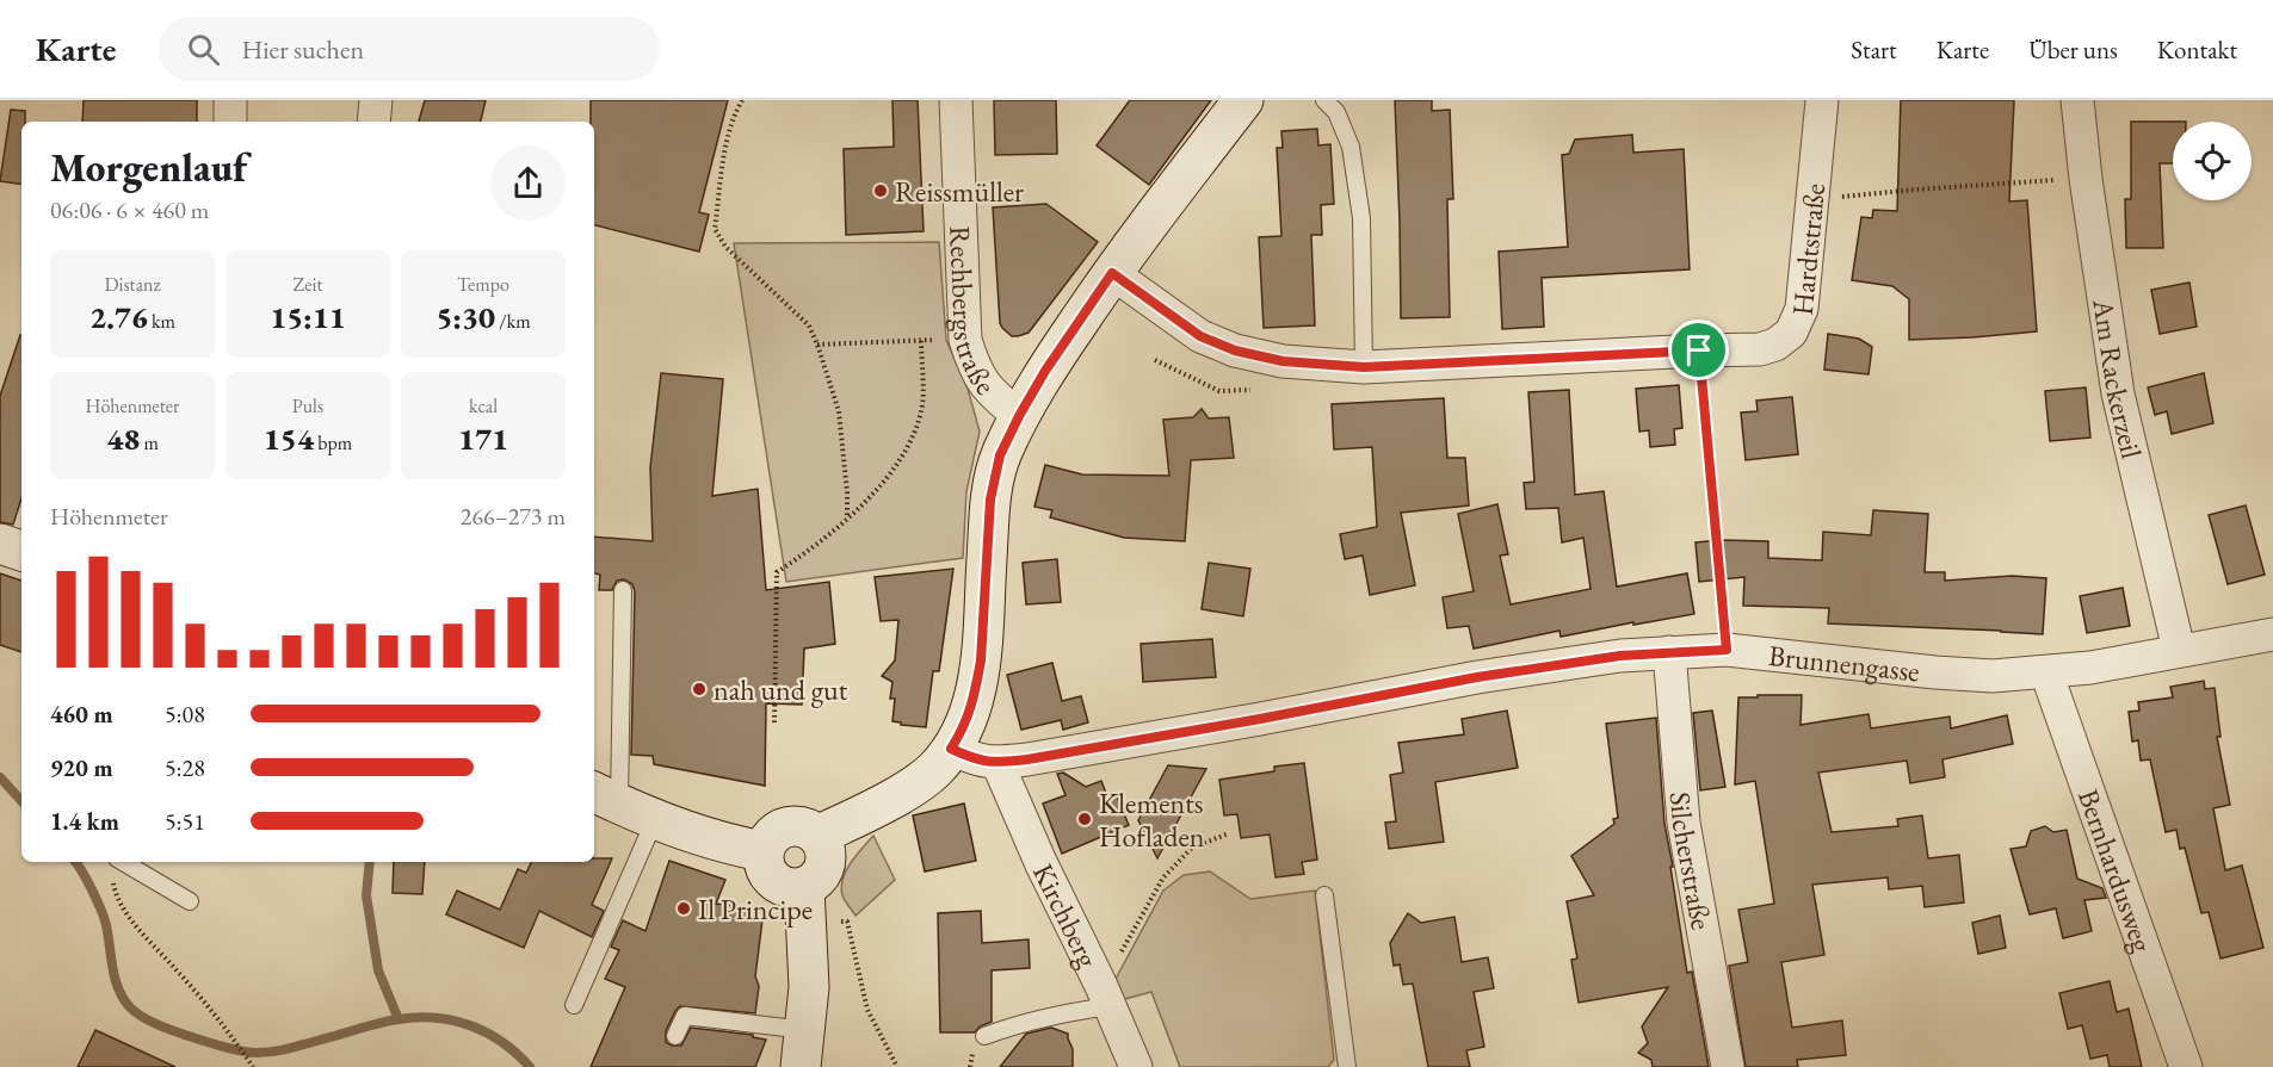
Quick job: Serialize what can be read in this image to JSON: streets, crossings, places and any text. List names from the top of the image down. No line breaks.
{"streets":{"street":["Hardtstraße","Rechbergstraße","Am Rackerzeil","Brunnengasse","Silcherstraße","Bernhardusweg","Kirchberg"]},"crossings":[["Am Rackerzeil","Brunnengasse"],["Brunnengasse","Silcherstraße"],["Brunnengasse","Bernhardusweg"],["Brunnengasse","Kirchberg"]],"places":["Reissmüller","nah und gut","Klements Hofladen","Il Principe"],"page":{"header":"Karte","search":"Hier suchen","nav":["Start","Karte","Über uns","Kontakt"],"heading":["Morgenlauf","06:06 · 6 × 460 m"],"stats":[["Distanz","2.76 km"],["Zeit","15:11"],["Tempo","5:30 /km"],["Höhenmeter","48 m"],["Puls","154 bpm"],["kcal","171"]],"chart":["Höhenmeter","266–273 m"],"list":[{"name":"460 m","note":"5:08"},{"name":"920 m","note":"5:28"},{"name":"1.4 km","note":"5:51"}]}}
